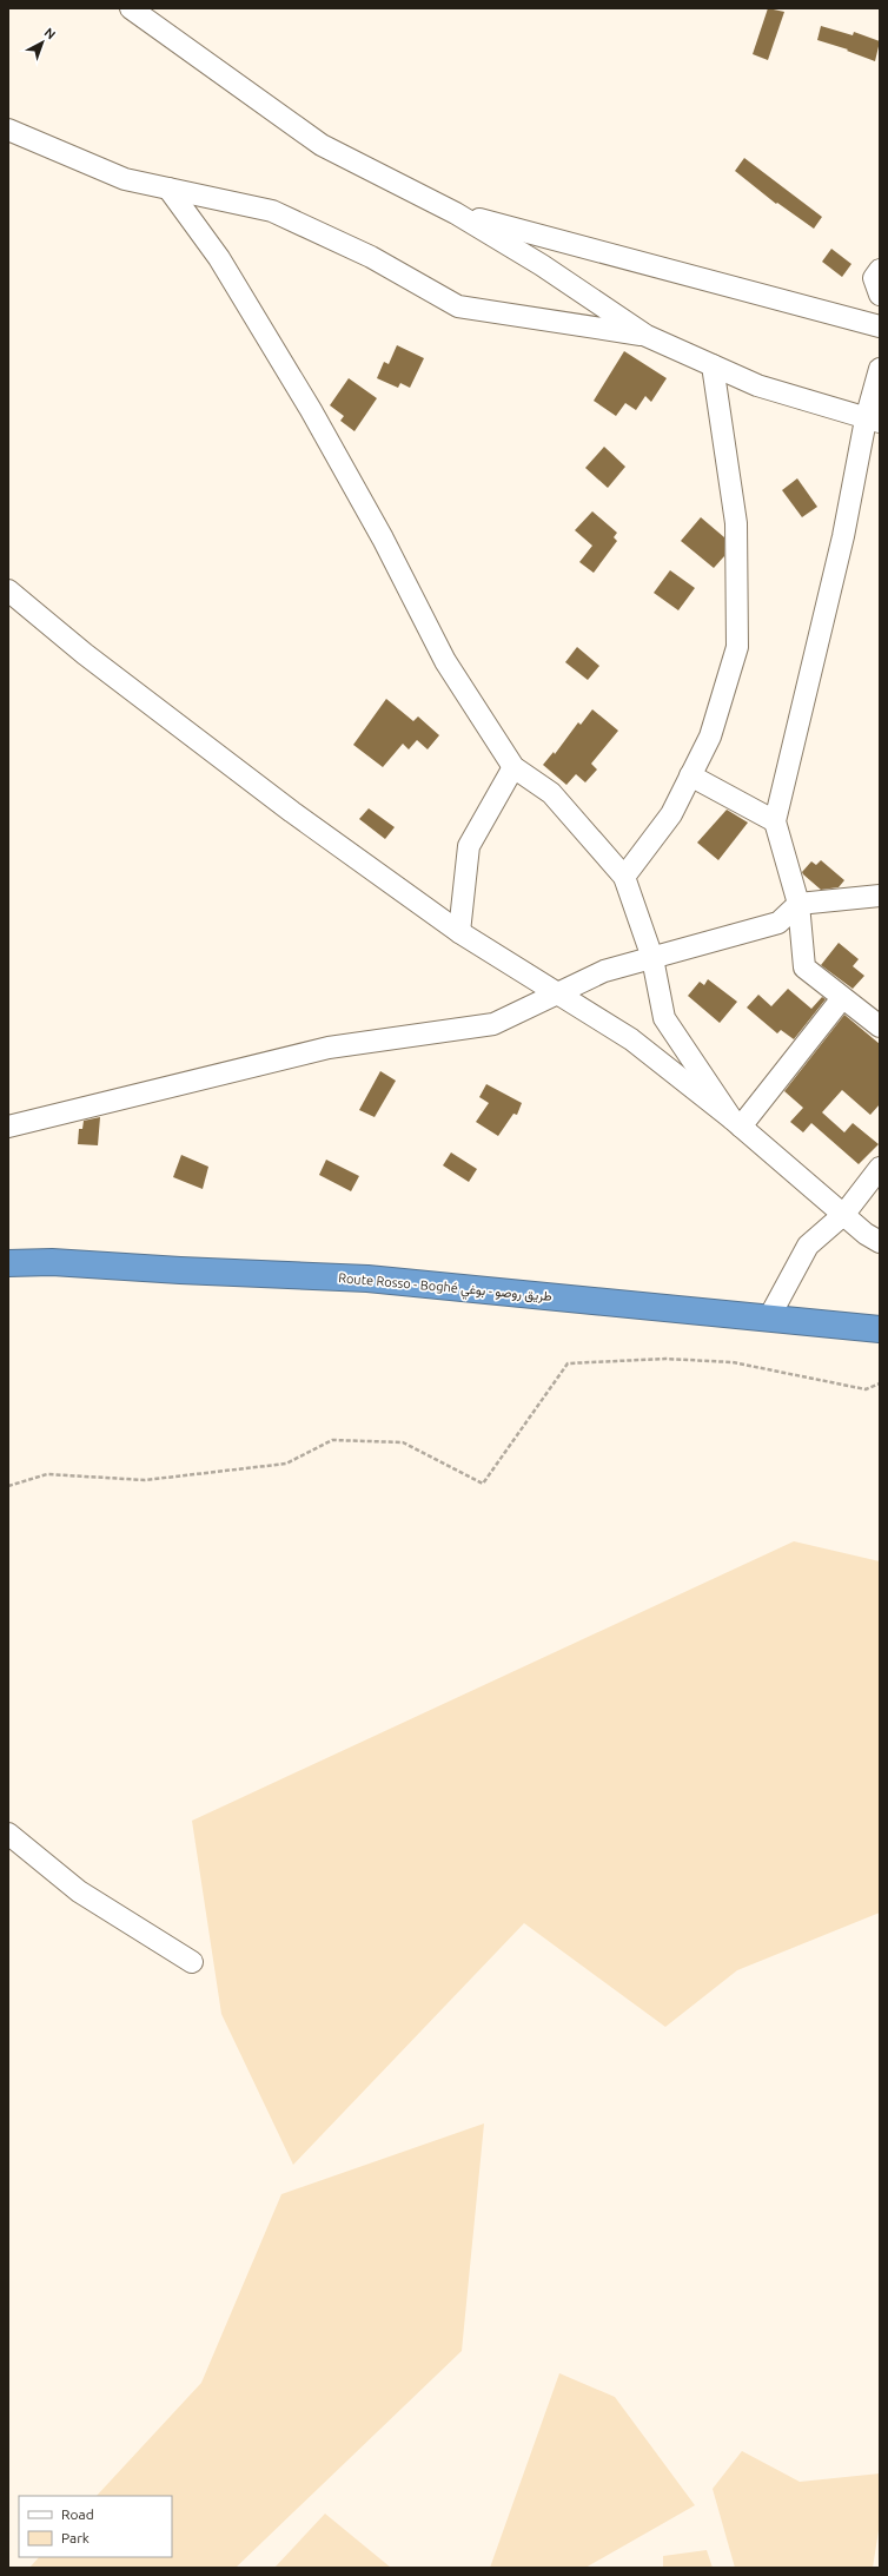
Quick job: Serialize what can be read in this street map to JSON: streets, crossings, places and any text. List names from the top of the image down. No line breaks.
{"streets":{"highway":["Route Rosso - Boghé طريق روصو - بوغي"]},"legend":["Road","Park"],"north":"top right"}
